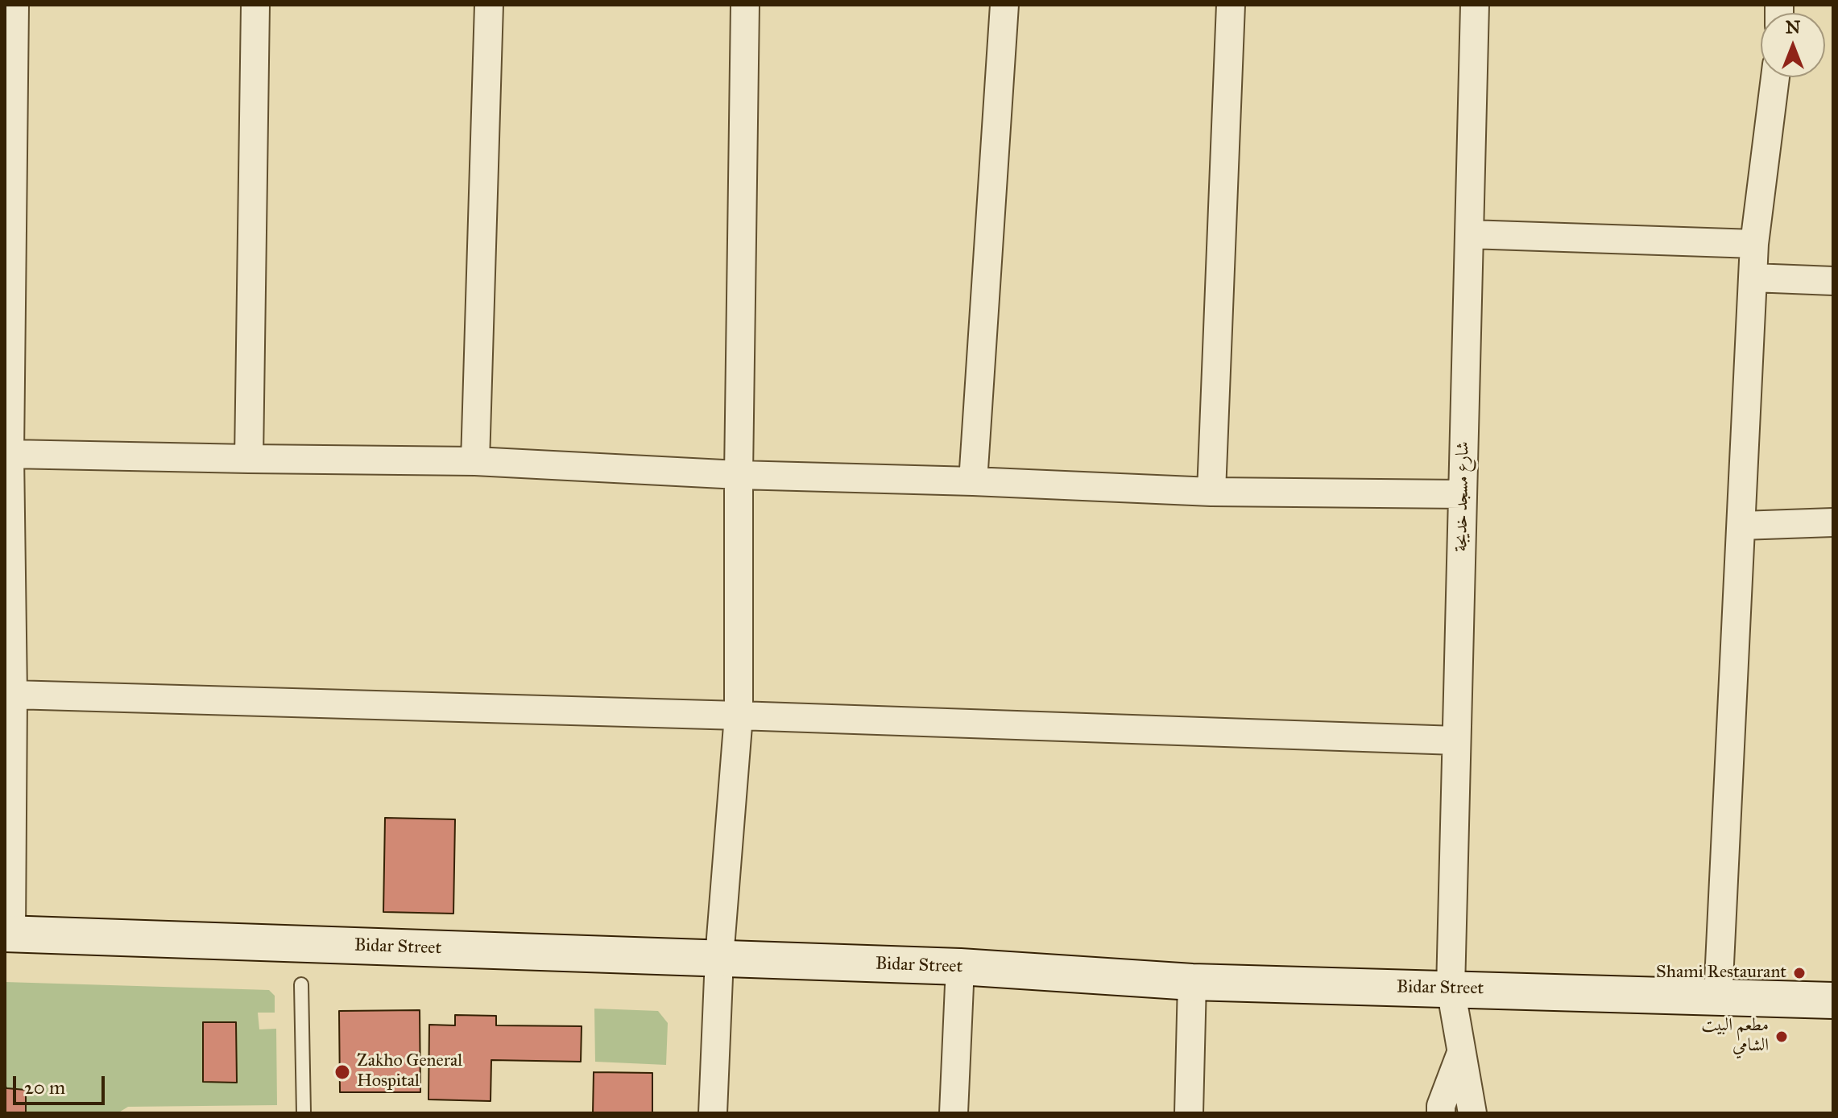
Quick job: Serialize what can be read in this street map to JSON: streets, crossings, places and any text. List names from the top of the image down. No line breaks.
{"streets":{"main road":["Bidar Street"],"street":["شارع مسجد خديجة"]},"crossings":[["شارع مسجد خديجة","Bidar Street"]],"places":["Shami Restaurant","مطعم البيت الشامي","Zakho General Hospital"],"scale_bar":"20 m","north":"top"}
